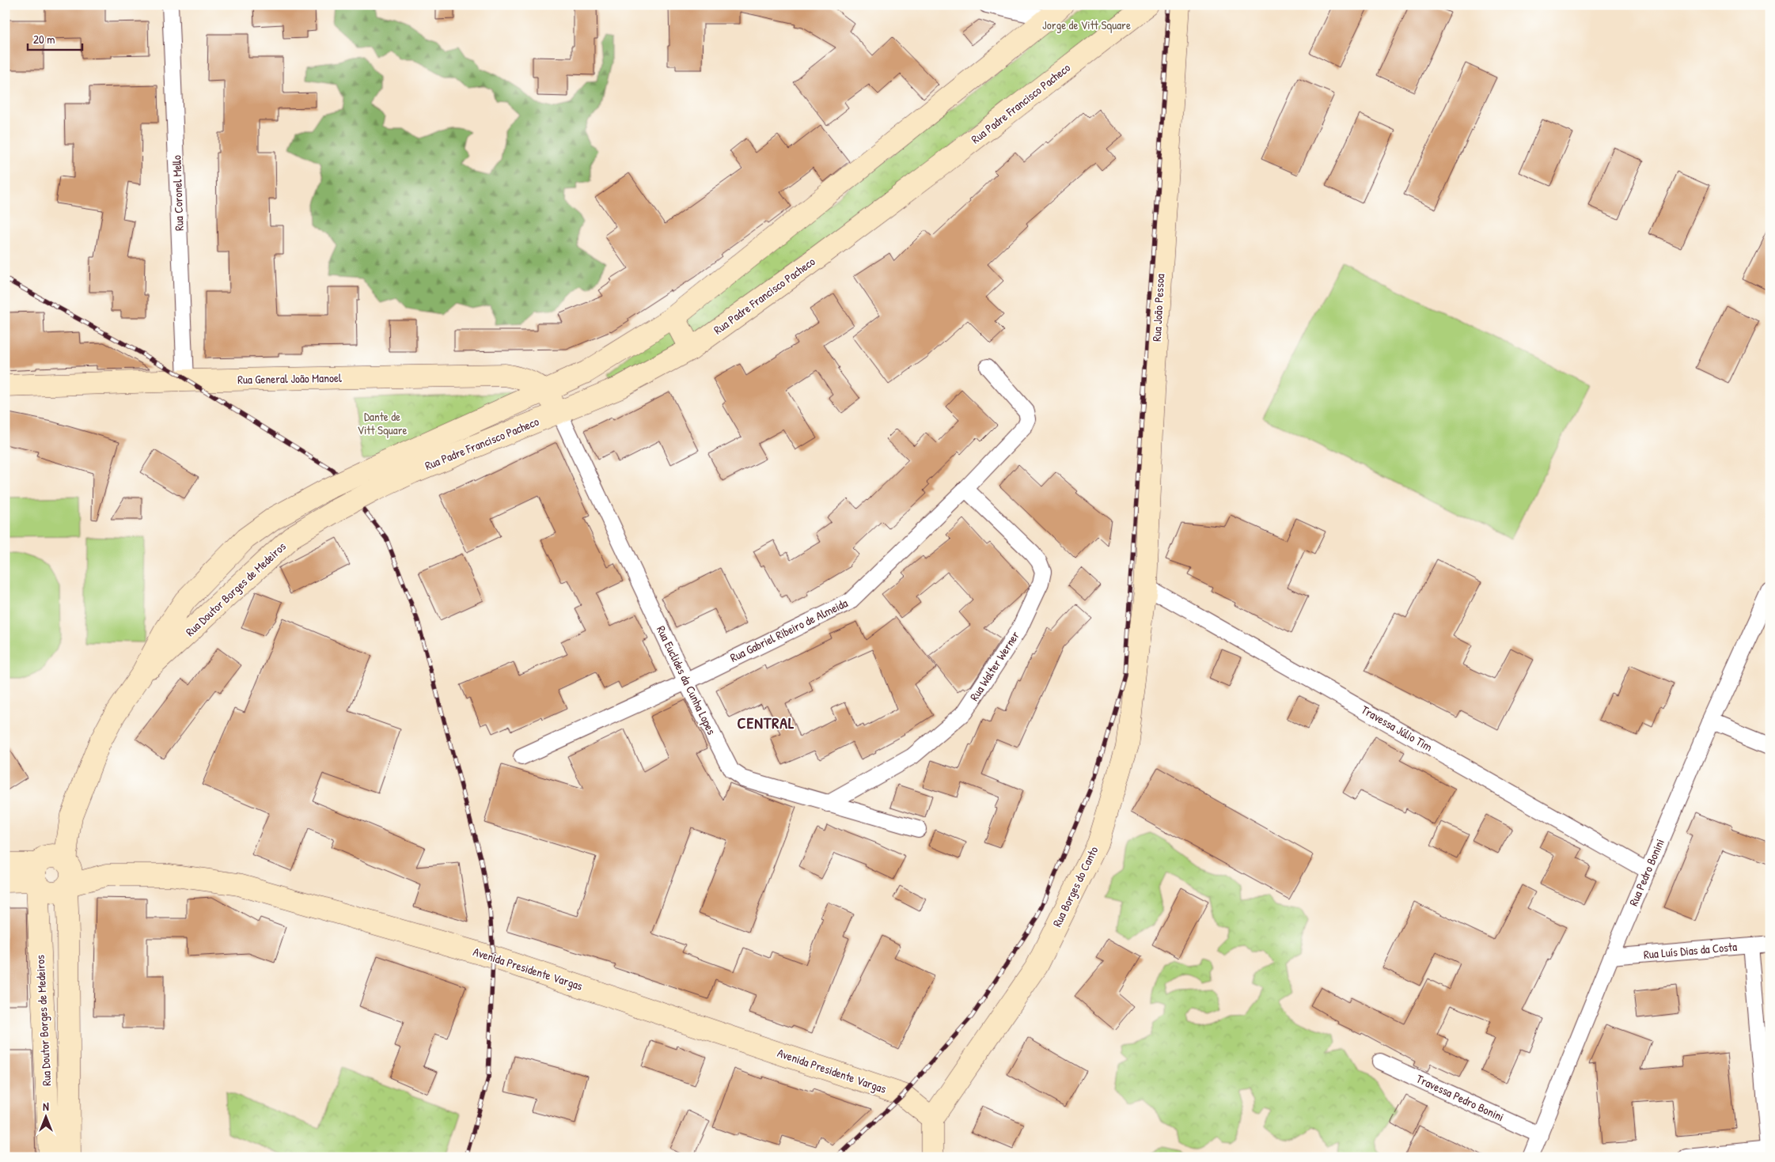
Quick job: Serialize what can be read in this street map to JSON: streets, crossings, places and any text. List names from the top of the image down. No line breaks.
{"streets":{"main road":["Rua Padre Francisco Pacheco","Rua João Pessoa","Rua General João Manoel","Rua Doutor Borges de Medeiros","Rua Borges do Canto","Avenida Presidente Vargas"],"street":["Rua Coronel Mello","Rua Gabriel Ribeiro de Almeida","Rua Walter Werner","Rua Euclides da Cunha Lopes","Travessa Júlio Tim","Rua Pedro Bonini","Rua Luís Dias da Costa","Travessa Pedro Bonini"]},"crossings":[["Rua Padre Francisco Pacheco","Rua General João Manoel"],["Rua Padre Francisco Pacheco","Rua Doutor Borges de Medeiros"],["Rua Padre Francisco Pacheco","Rua Euclides da Cunha Lopes"],["Rua Coronel Mello","Rua General João Manoel"],["Rua João Pessoa","Travessa Júlio Tim"],["Rua João Pessoa","Rua Borges do Canto"],["Rua General João Manoel","Rua Euclides da Cunha Lopes"],["Rua Doutor Borges de Medeiros","Avenida Presidente Vargas"],["Rua Gabriel Ribeiro de Almeida","Rua Walter Werner"],["Rua Gabriel Ribeiro de Almeida","Rua Euclides da Cunha Lopes"],["Rua Walter Werner","Rua Euclides da Cunha Lopes"],["Travessa Júlio Tim","Rua Pedro Bonini"],["Travessa Júlio Tim","Rua Borges do Canto"],["Rua Pedro Bonini","Rua Luís Dias da Costa"],["Rua Pedro Bonini","Travessa Pedro Bonini"],["Rua Borges do Canto","Avenida Presidente Vargas"]],"districts":["CENTRAL"],"parks":["Jorge de Vitt Square","Dante de Vitt Square"],"scale_bar":"20 m","north":"top"}
